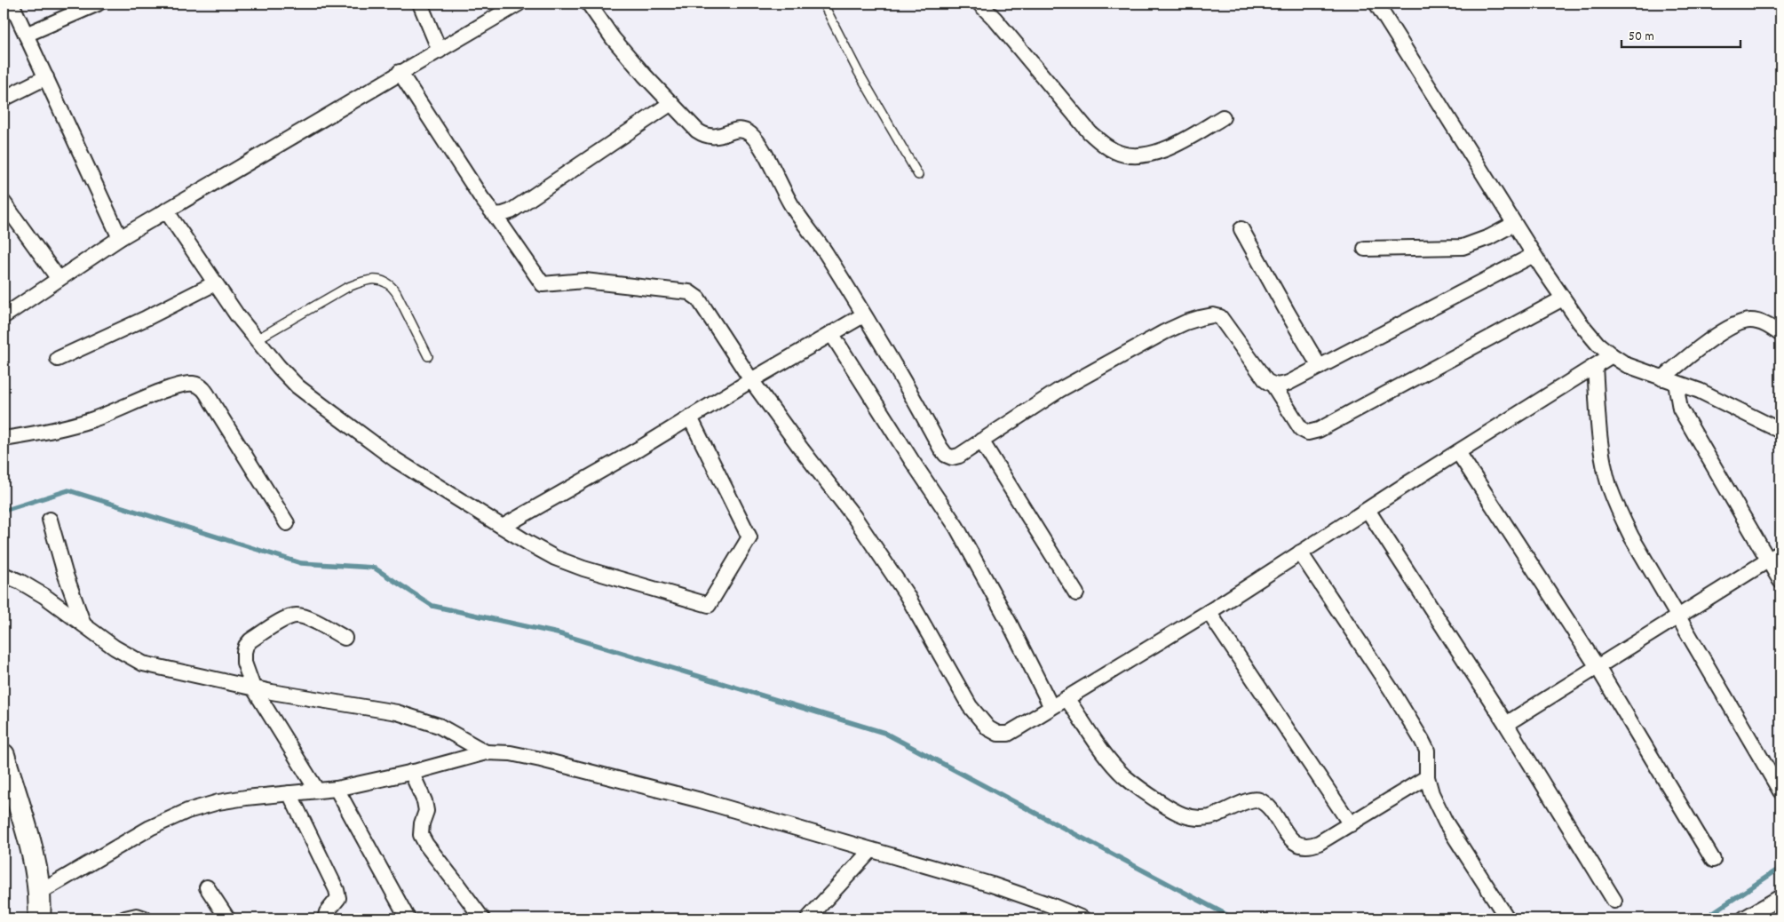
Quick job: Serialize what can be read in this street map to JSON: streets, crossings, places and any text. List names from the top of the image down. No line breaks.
{"scale_bar":"50 m"}
